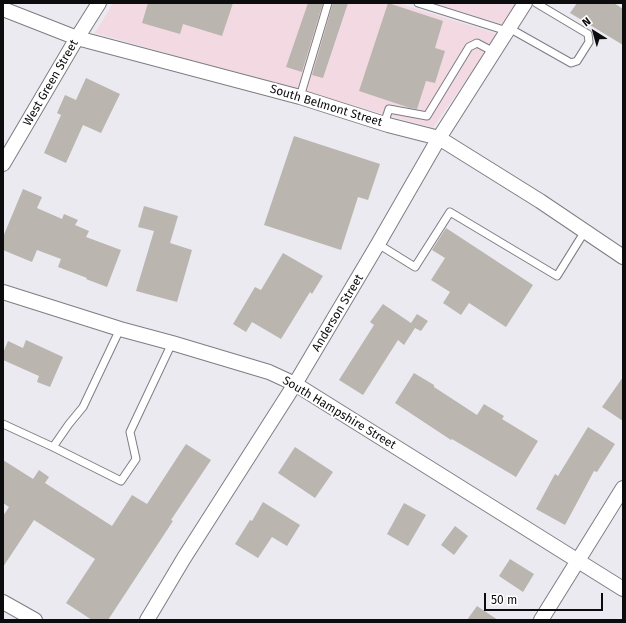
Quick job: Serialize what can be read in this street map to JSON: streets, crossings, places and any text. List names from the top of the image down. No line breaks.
{"streets":{"street":["West Green Street","South Belmont Street","Anderson Street","South Hampshire Street"]},"crossings":[["West Green Street","South Belmont Street"],["South Belmont Street","Anderson Street"],["Anderson Street","South Hampshire Street"]],"scale_bar":"50 m","north":"top left"}
